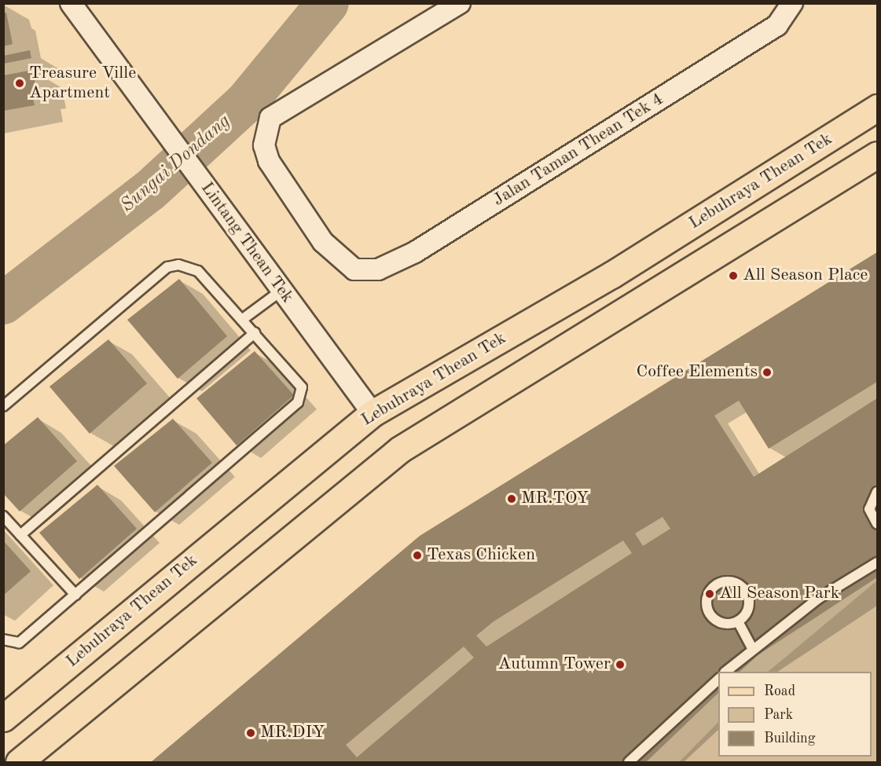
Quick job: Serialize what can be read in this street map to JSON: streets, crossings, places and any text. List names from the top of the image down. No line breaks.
{"streets":{"main road":["Lebuhraya Thean Tek"],"street":["Jalan Taman Thean Tek 4","Lintang Thean Tek"]},"crossings":[["Lebuhraya Thean Tek","Lintang Thean Tek"]],"water":["Sungai Dondang"],"places":["Treasure Ville Apartment","All Season Place","Coffee Elements","MR.TOY","Texas Chicken","All Season Park","Autumn Tower","MR.DIY"],"legend":["Road","Park","Building"]}
